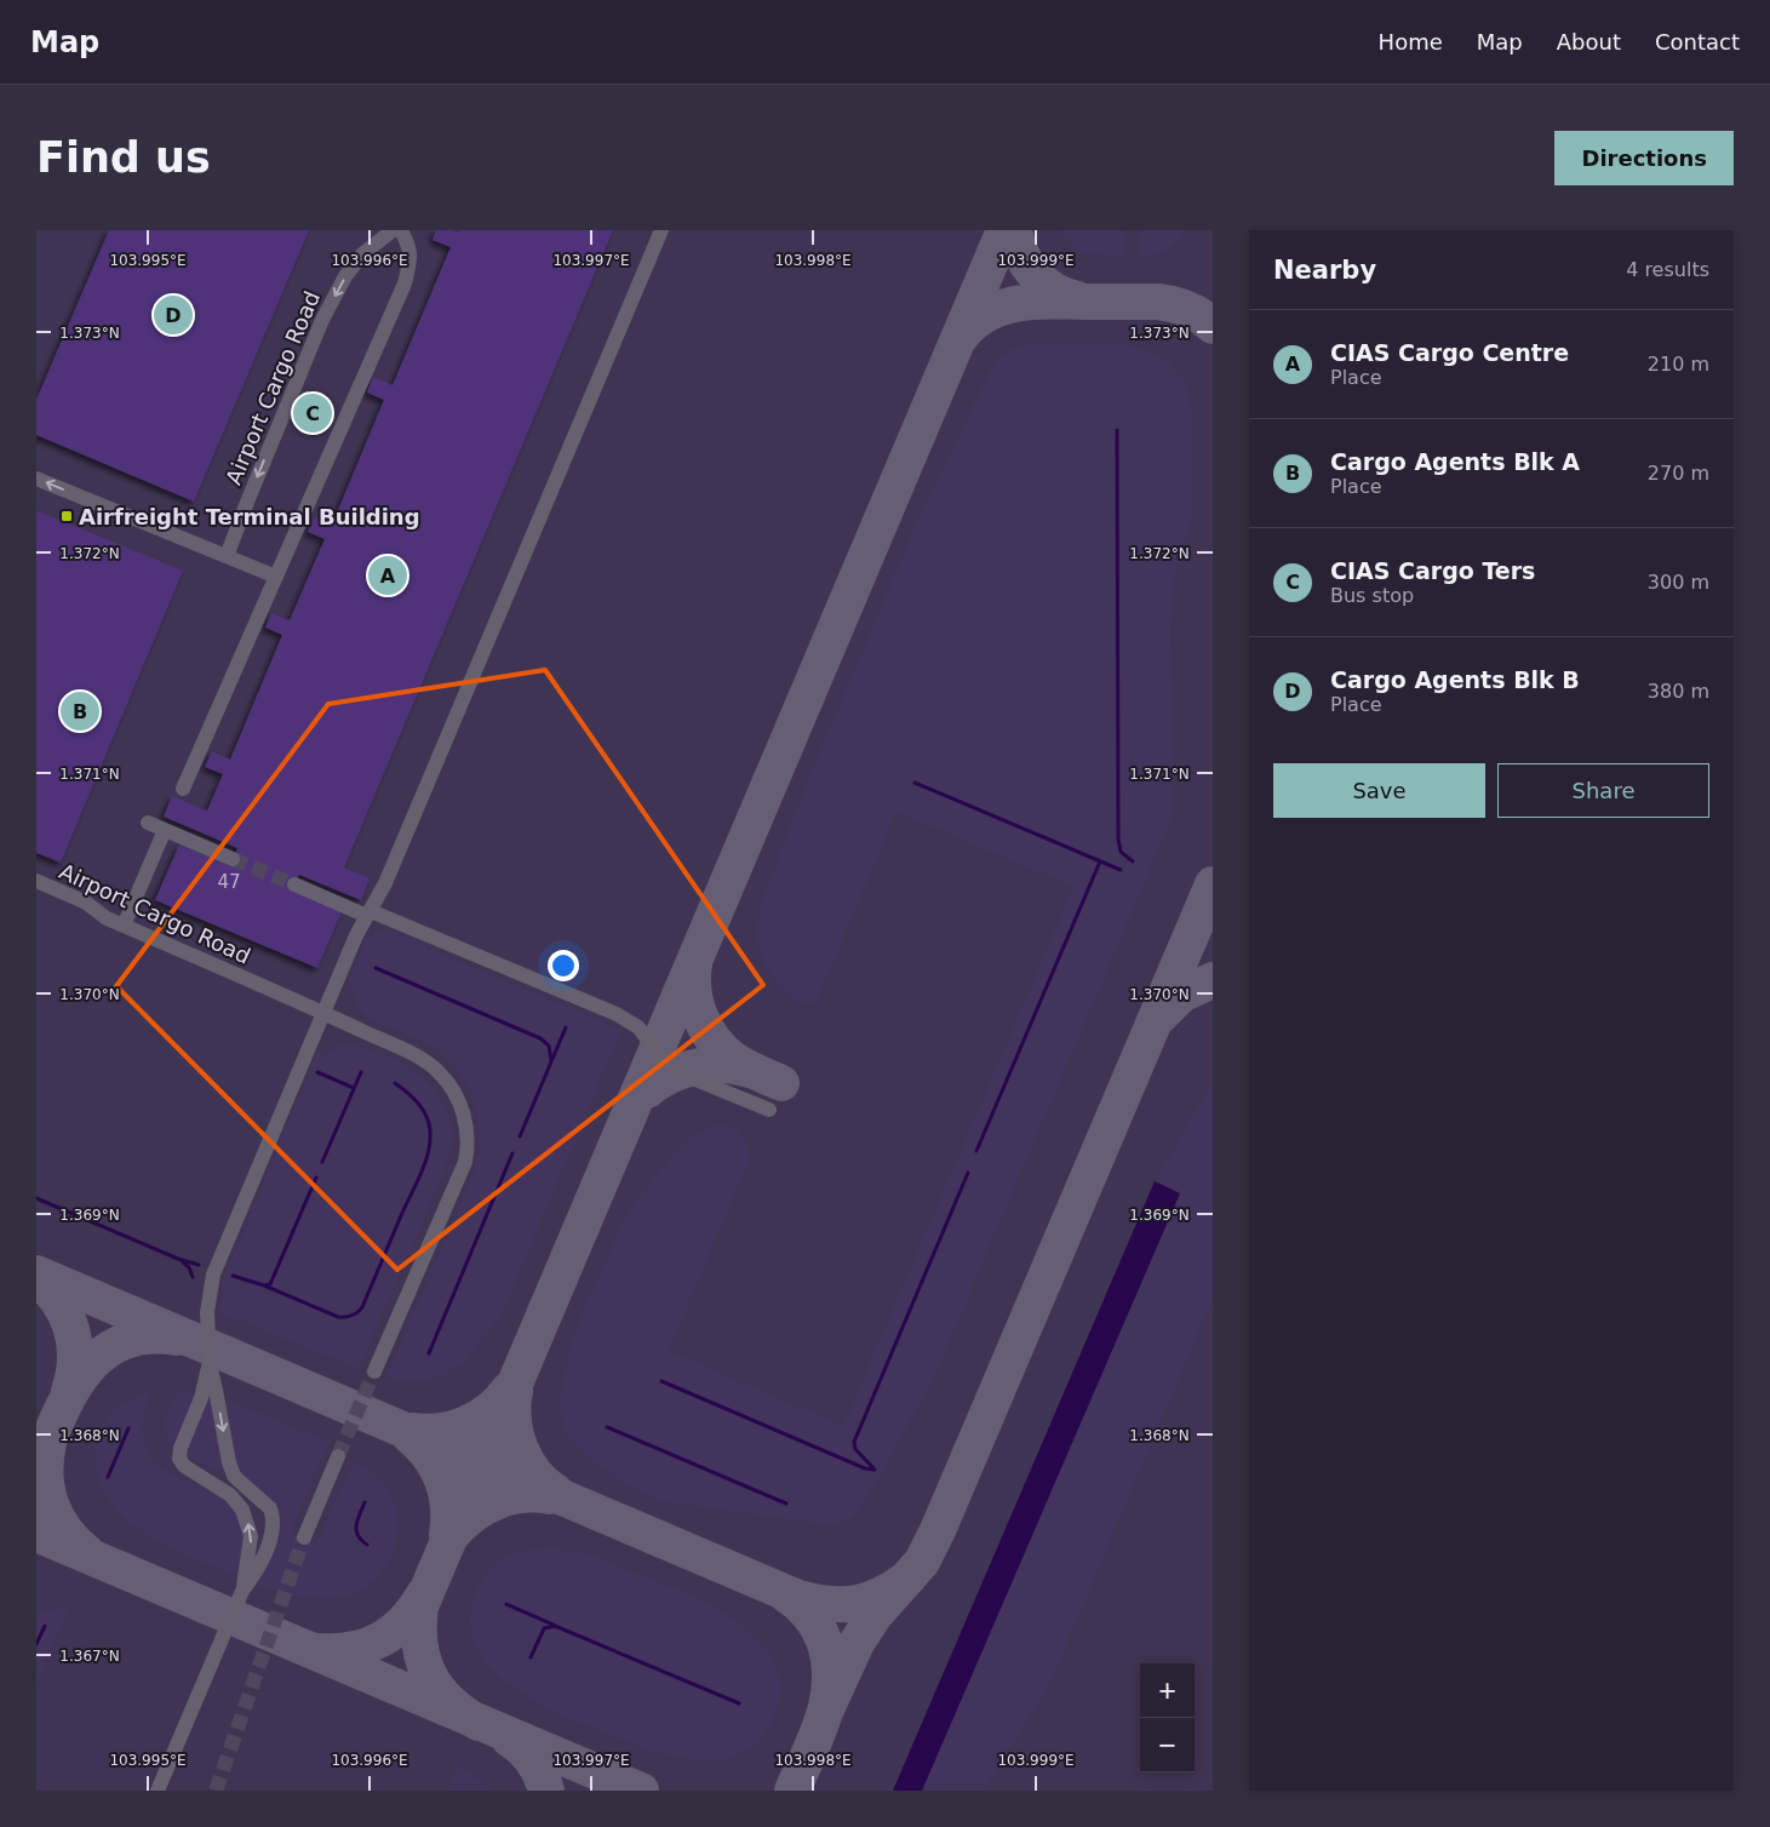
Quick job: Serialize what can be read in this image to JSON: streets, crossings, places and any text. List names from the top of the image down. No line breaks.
{"streets":{"lane":["Airport Cargo Road"]},"places":{"transit":["Airfreight Terminal Building"]},"house_numbers":["47"],"page":{"header":"Map","nav":["Home","Map","About","Contact"],"buttons":["Directions",["Save","Share"]],"title":"Find us","heading":["Nearby","4 results"],"pins":["D","C","A","B"],"list":[{"mark":"A","name":"CIAS Cargo Centre","note":"Place","value":"210 m"},{"mark":"B","name":"Cargo Agents Blk A","note":"Place","value":"270 m"},{"mark":"C","name":"CIAS Cargo Ters","note":"Bus stop","value":"300 m"},{"mark":"D","name":"Cargo Agents Blk B","note":"Place","value":"380 m"}],"map_buttons":["+","−"]},"coordinates":["103.995°E","103.996°E","103.997°E","103.998°E","103.999°E","1.373°N","1.372°N","1.371°N","1.370°N","1.369°N","1.368°N","1.367°N"]}
